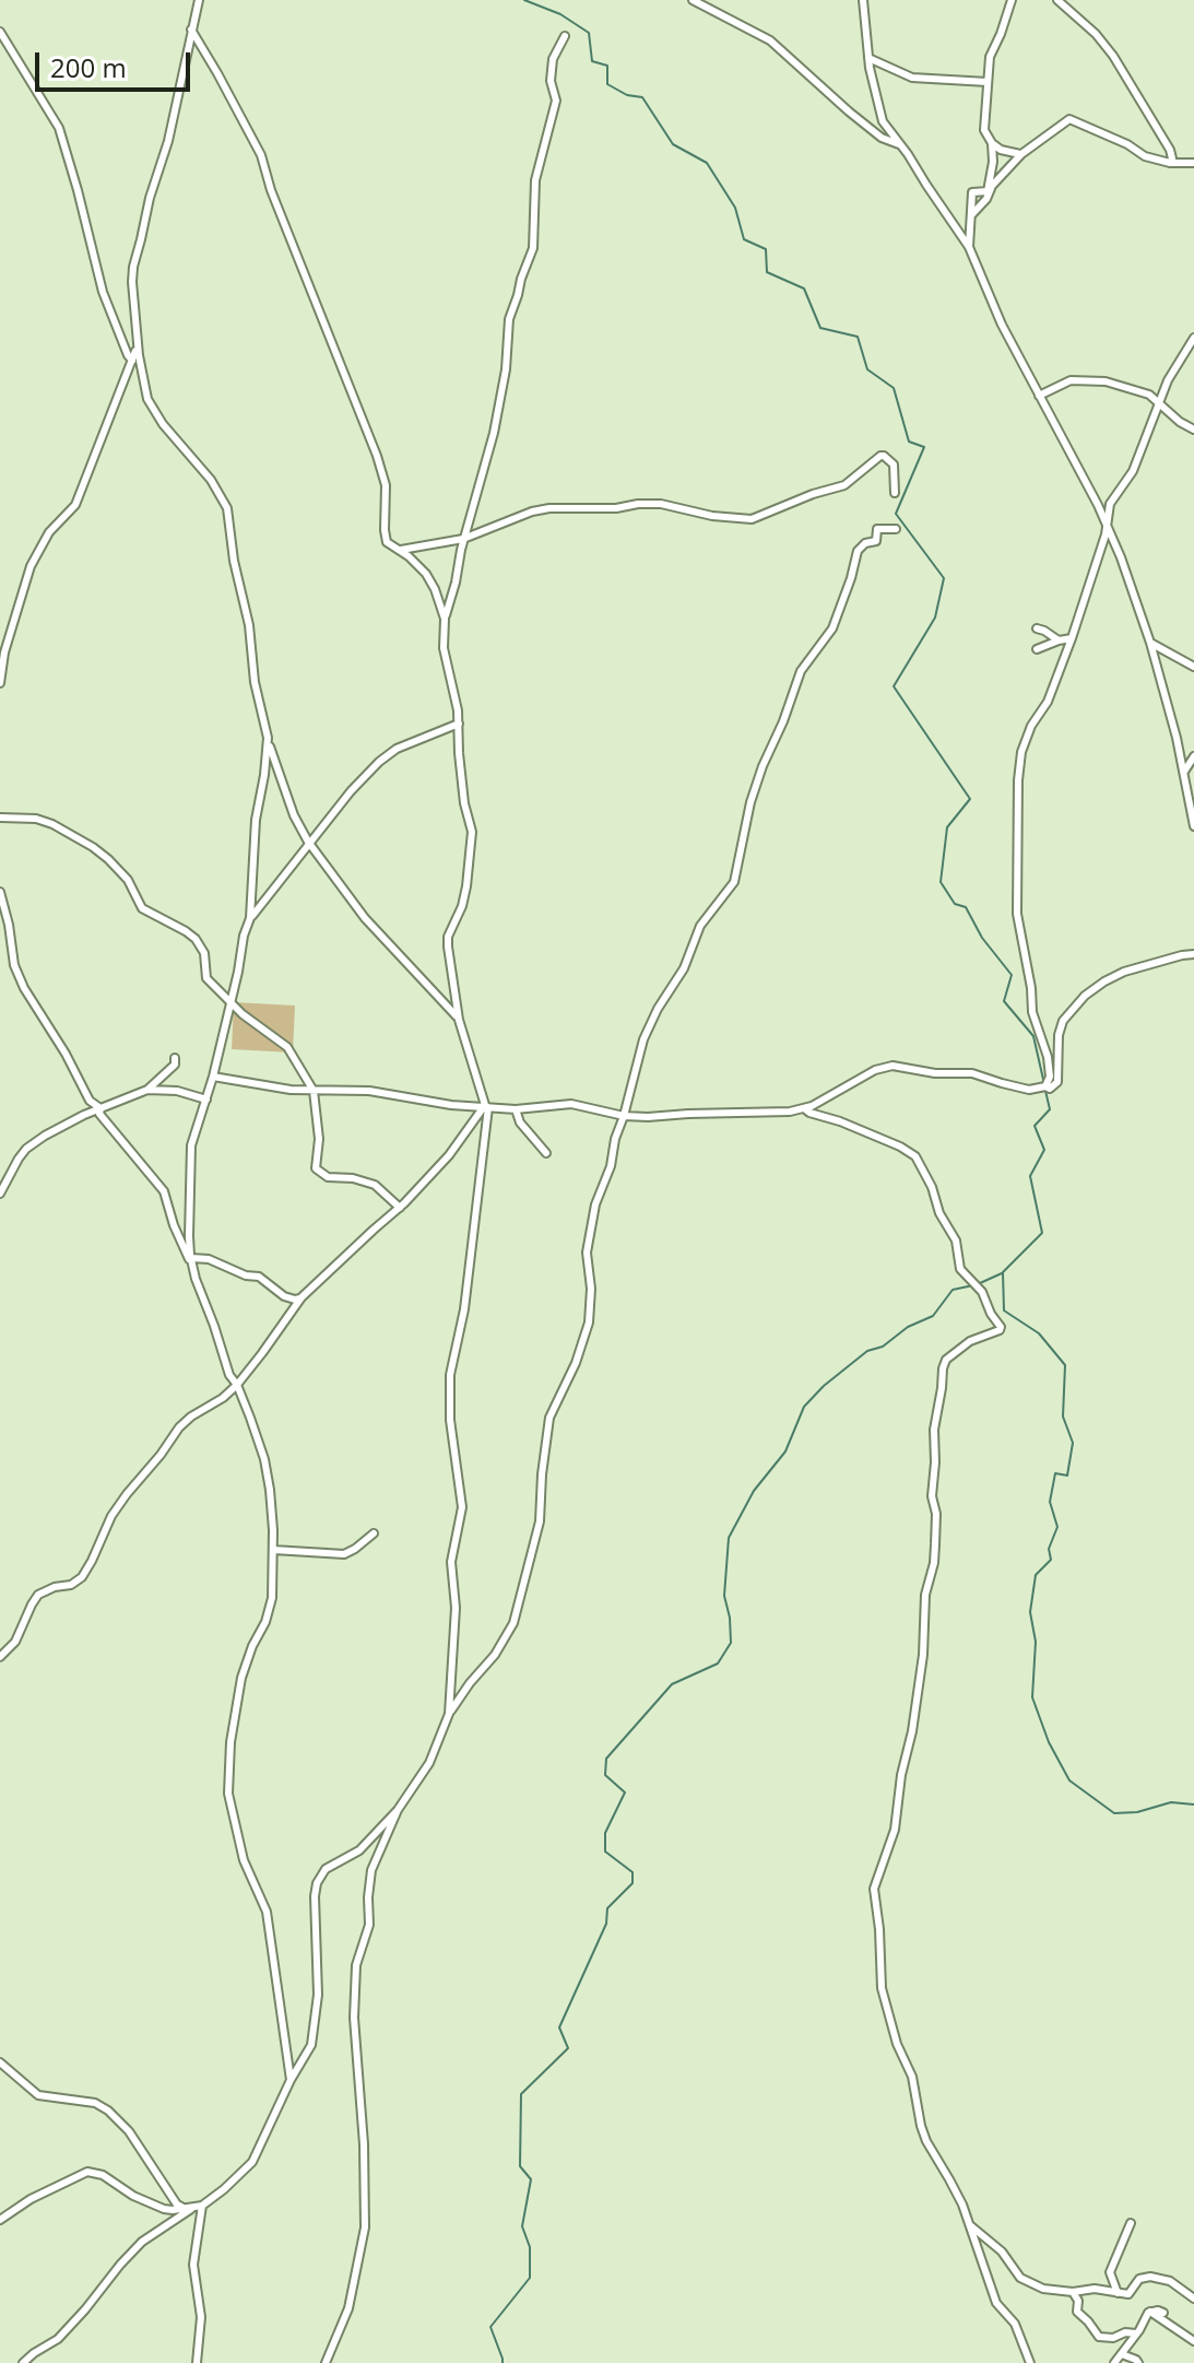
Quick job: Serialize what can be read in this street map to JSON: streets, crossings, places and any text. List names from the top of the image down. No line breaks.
{"scale_bar":"200 m"}
